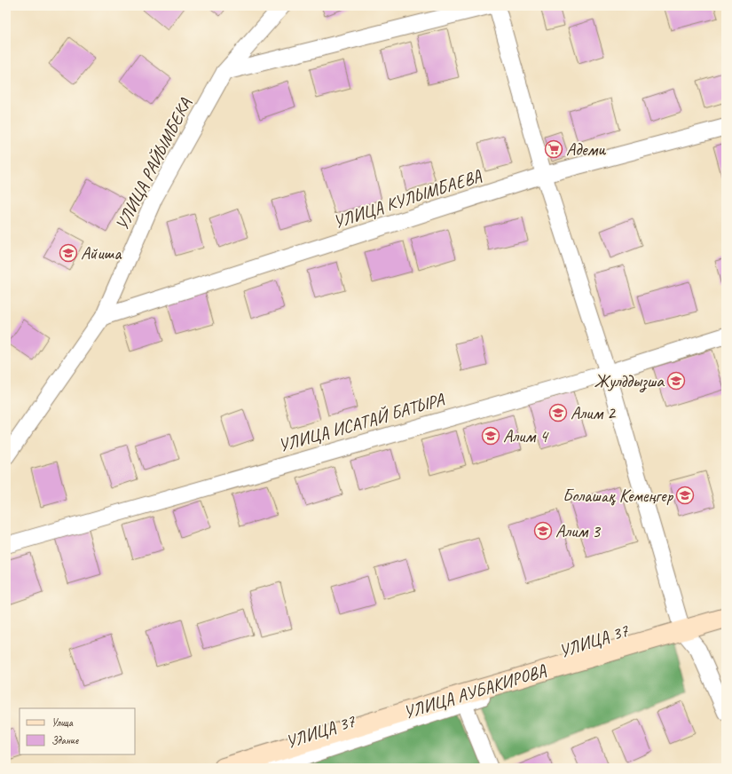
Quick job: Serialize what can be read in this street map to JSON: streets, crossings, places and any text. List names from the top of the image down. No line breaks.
{"streets":{"main road":["УЛИЦА АУБАКИРОВА"],"street":["УЛИЦА РАЙЫМБЕКА","УЛИЦА КУЛЫМБАЕВА","УЛИЦА ИСАТАЙ БАТЫРА","УЛИЦА 37"]},"crossings":[["УЛИЦА РАЙЫМБЕКА","УЛИЦА КУЛЫМБАЕВА"]],"places":{"supermarket":["Адеми"],"school or university":["Айиша","Жулддызша","Алим 2","Алим 4","Болашақ Кемеңгер","Алим 3"]},"legend":["Улица","Здание"]}
